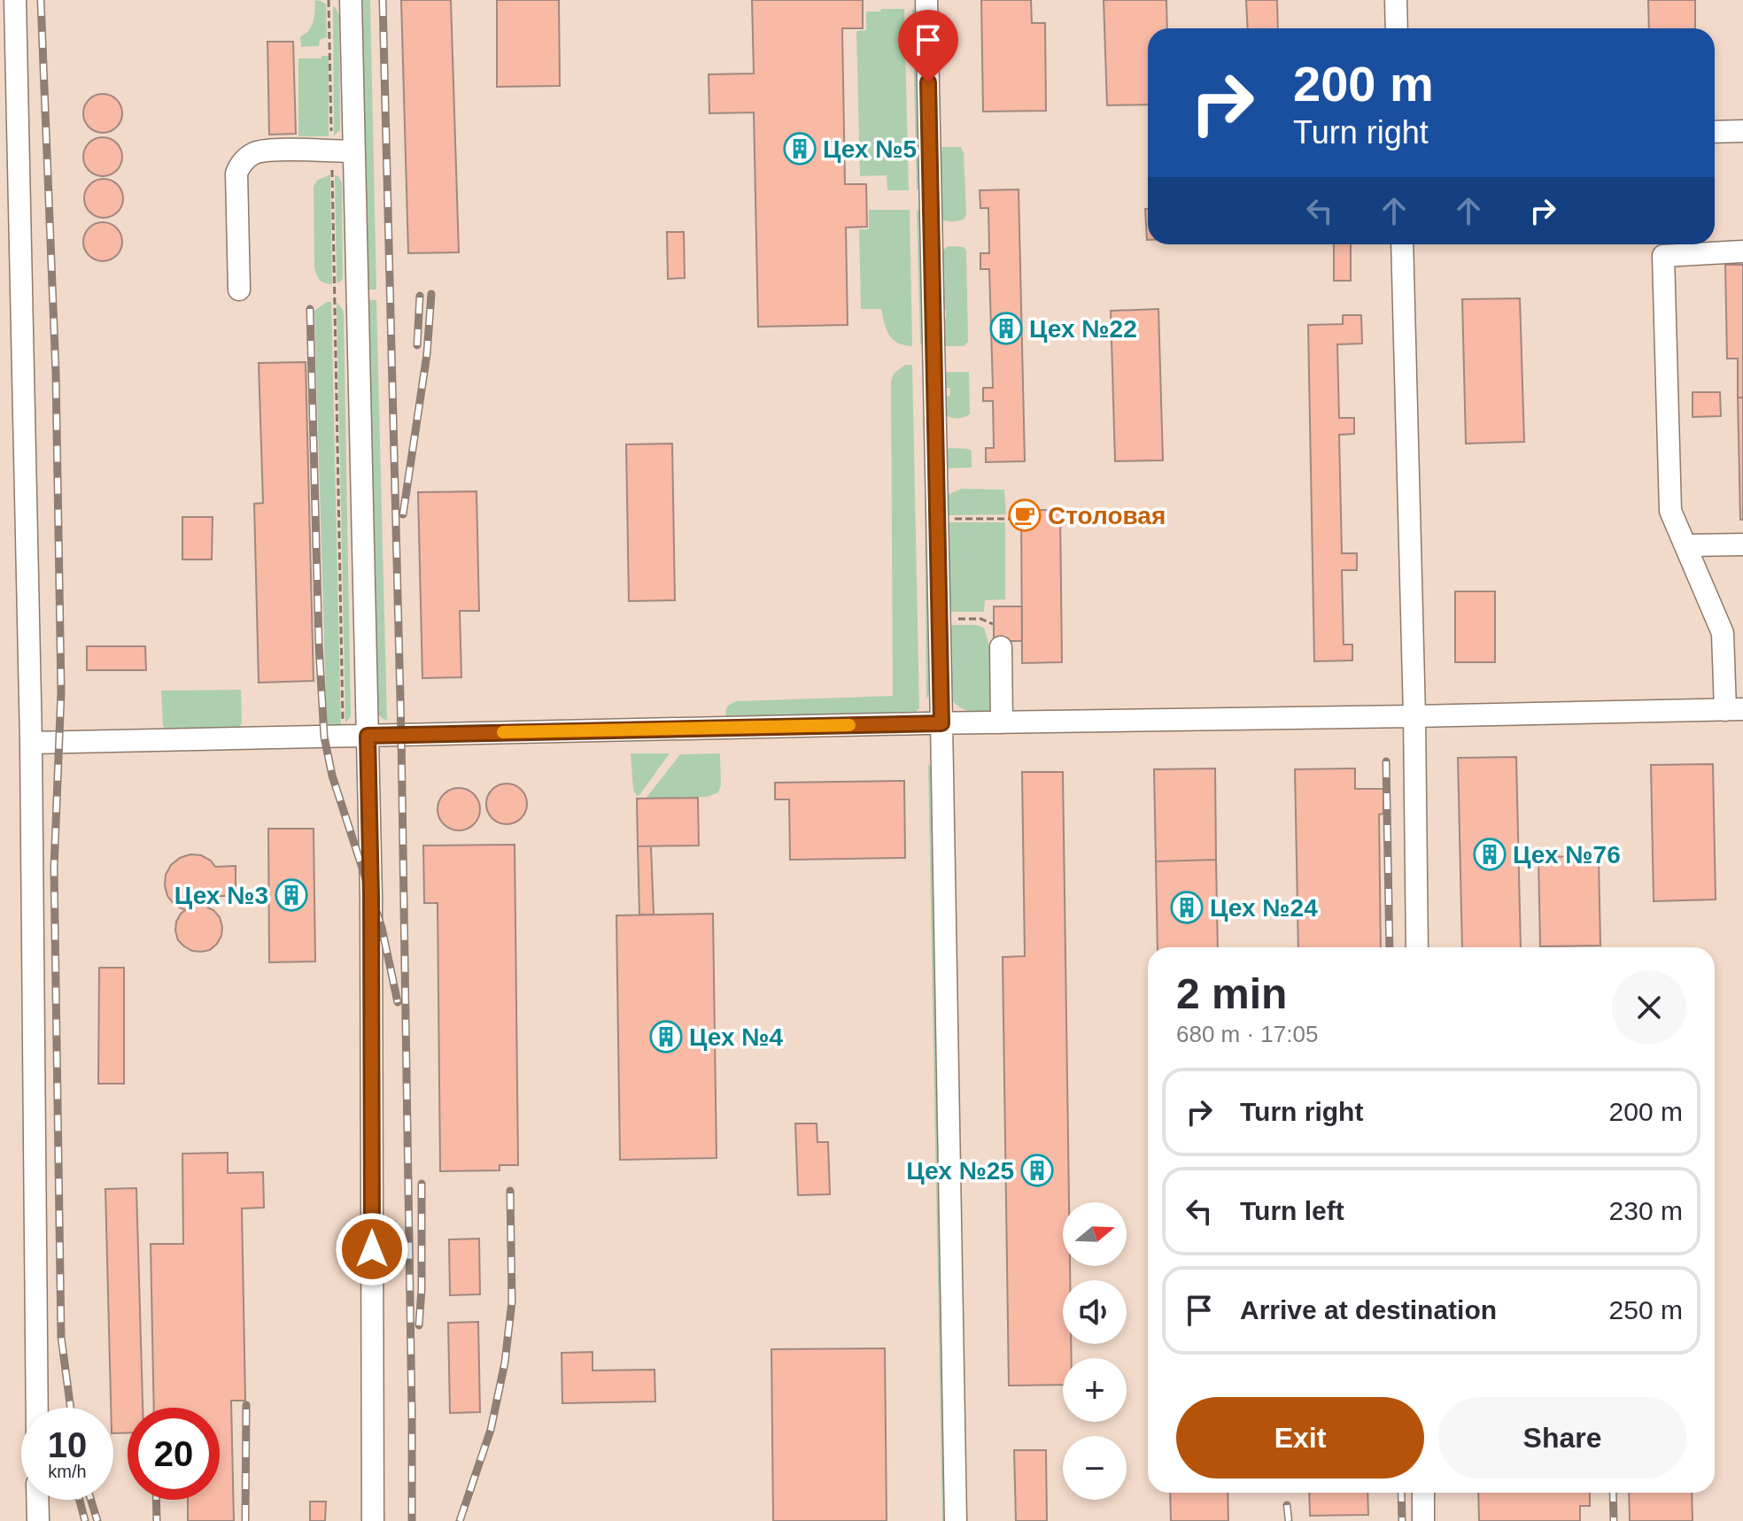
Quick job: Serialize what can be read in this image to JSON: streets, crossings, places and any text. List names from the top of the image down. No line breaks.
{"places":{"building":["Цех №5","Цех №22","Цех №76","Цех №3","Цех №24","Цех №4","Цех №25"],"cafe":["Столовая"]},"north":"right","page":{"turn":["200 m","Turn right"],"heading":["2 min","680 m · 17:05"],"list":[{"name":"Turn right","value":"200 m"},{"name":"Turn left","value":"230 m"},{"name":"Arrive at destination","value":"250 m"}],"map_buttons":["+","−"],"buttons":["Exit","Share"],"speed":"10 km/h","limit":"20"}}
